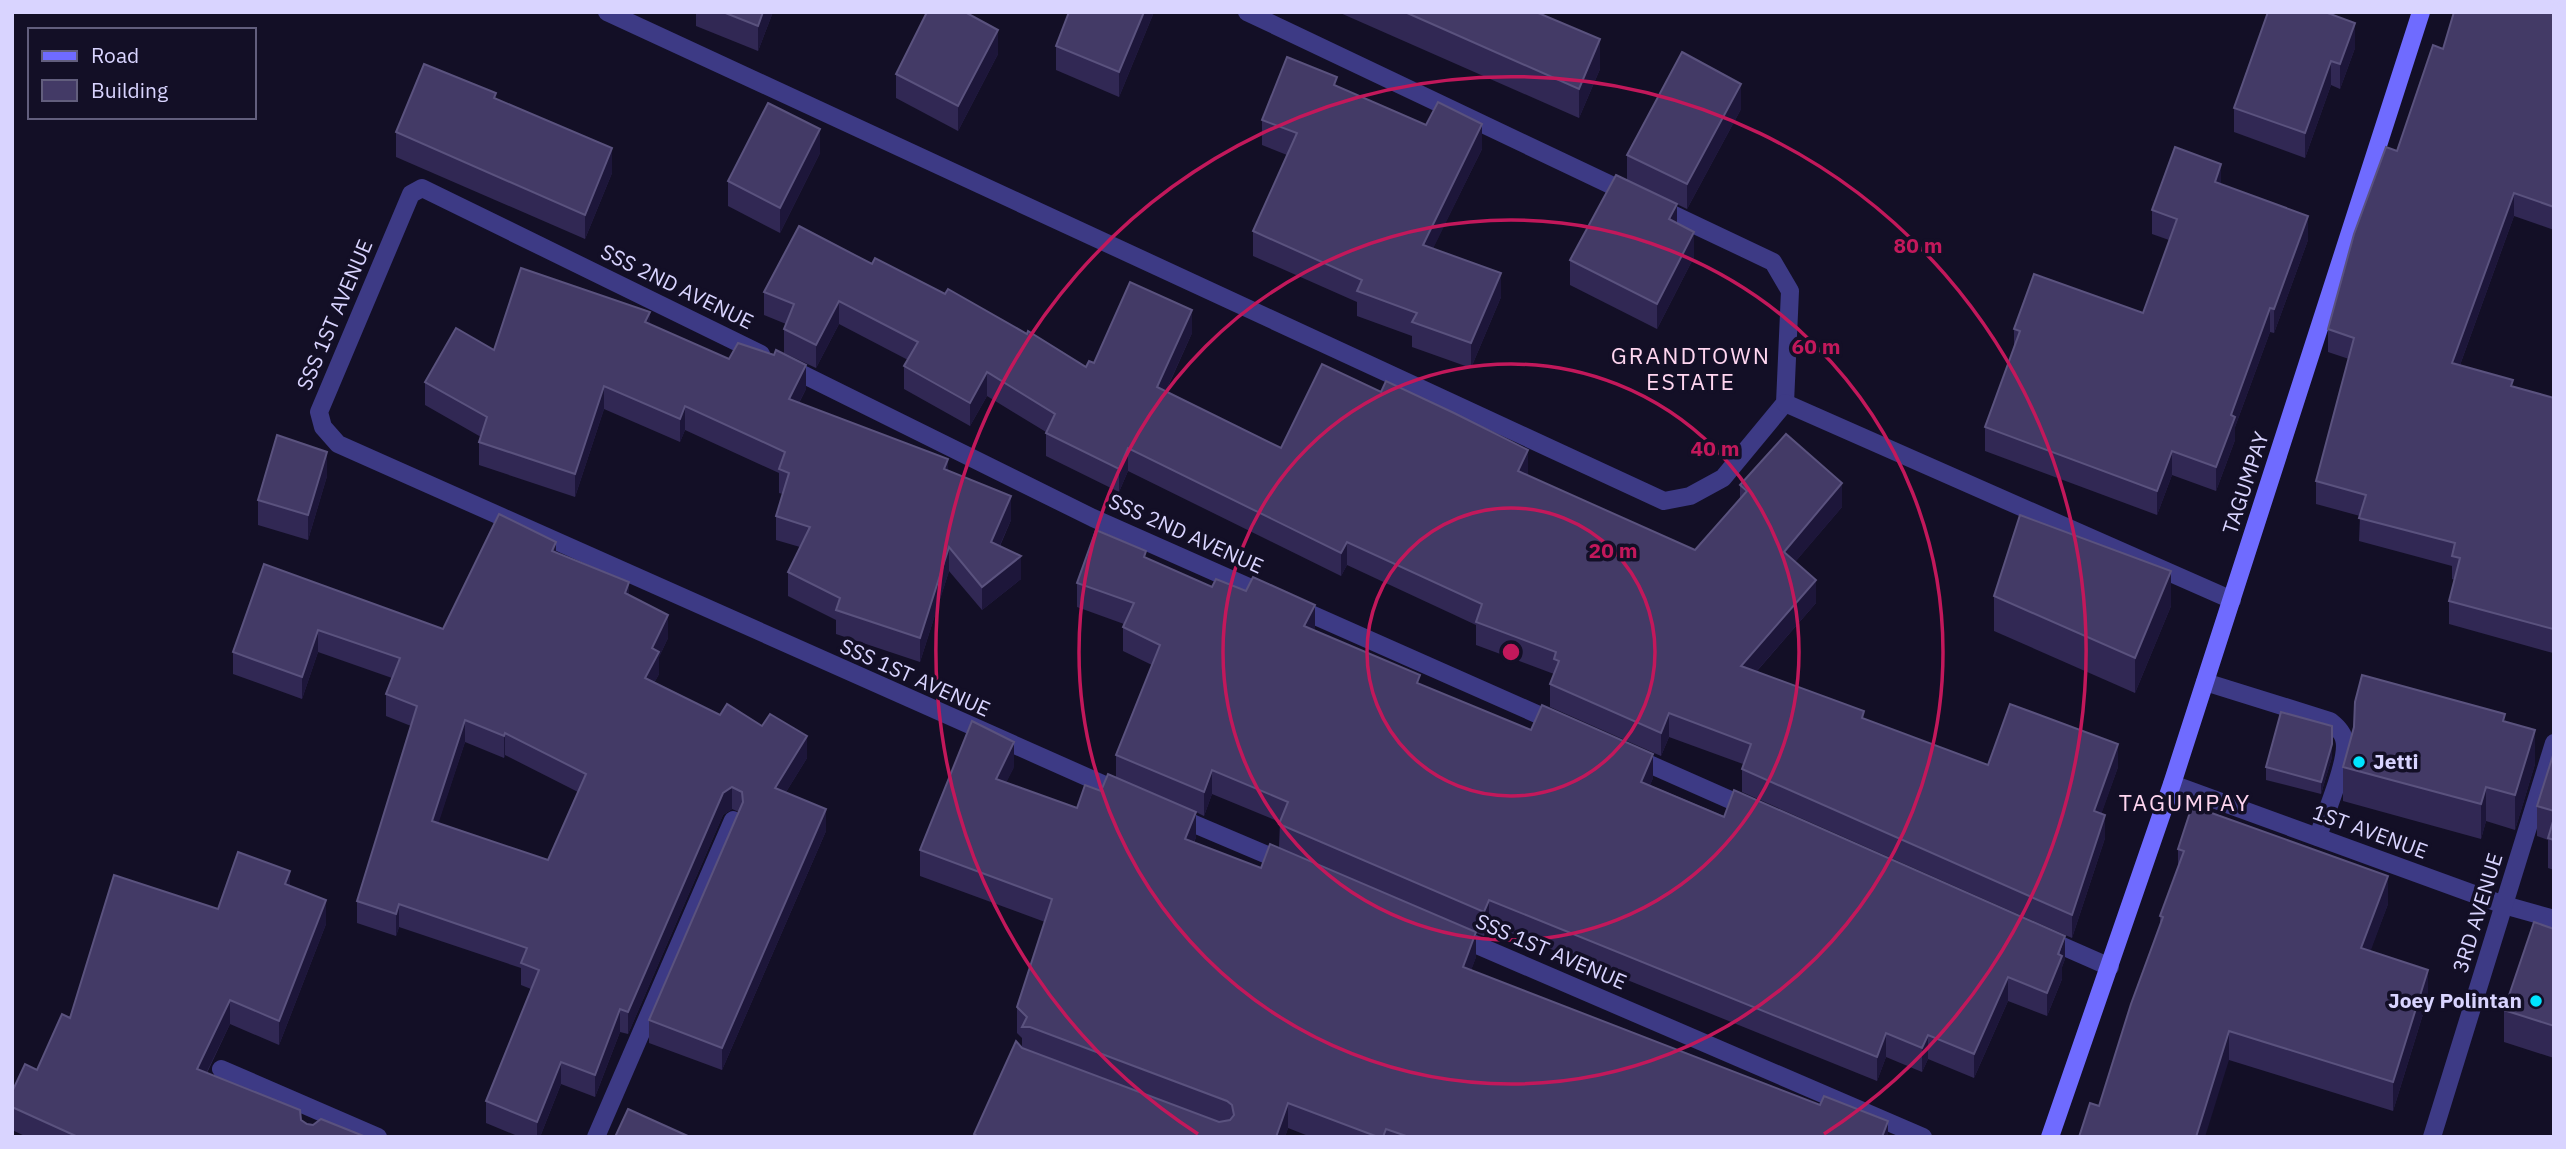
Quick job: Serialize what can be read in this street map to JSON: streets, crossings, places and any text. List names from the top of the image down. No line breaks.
{"streets":{"main road":["TAGUMPAY"],"street":["SSS 2ND AVENUE","SSS 1ST AVENUE","1ST AVENUE","3RD AVENUE"]},"crossings":[["SSS 2ND AVENUE","SSS 1ST AVENUE"],["TAGUMPAY","1ST AVENUE"],["1ST AVENUE","3RD AVENUE"]],"districts":["GRANDTOWN ESTATE","TAGUMPAY"],"places":["Jetti","Joey Polintan"],"legend":["Road","Building"],"rings":["80 m","60 m","40 m","20 m"]}
